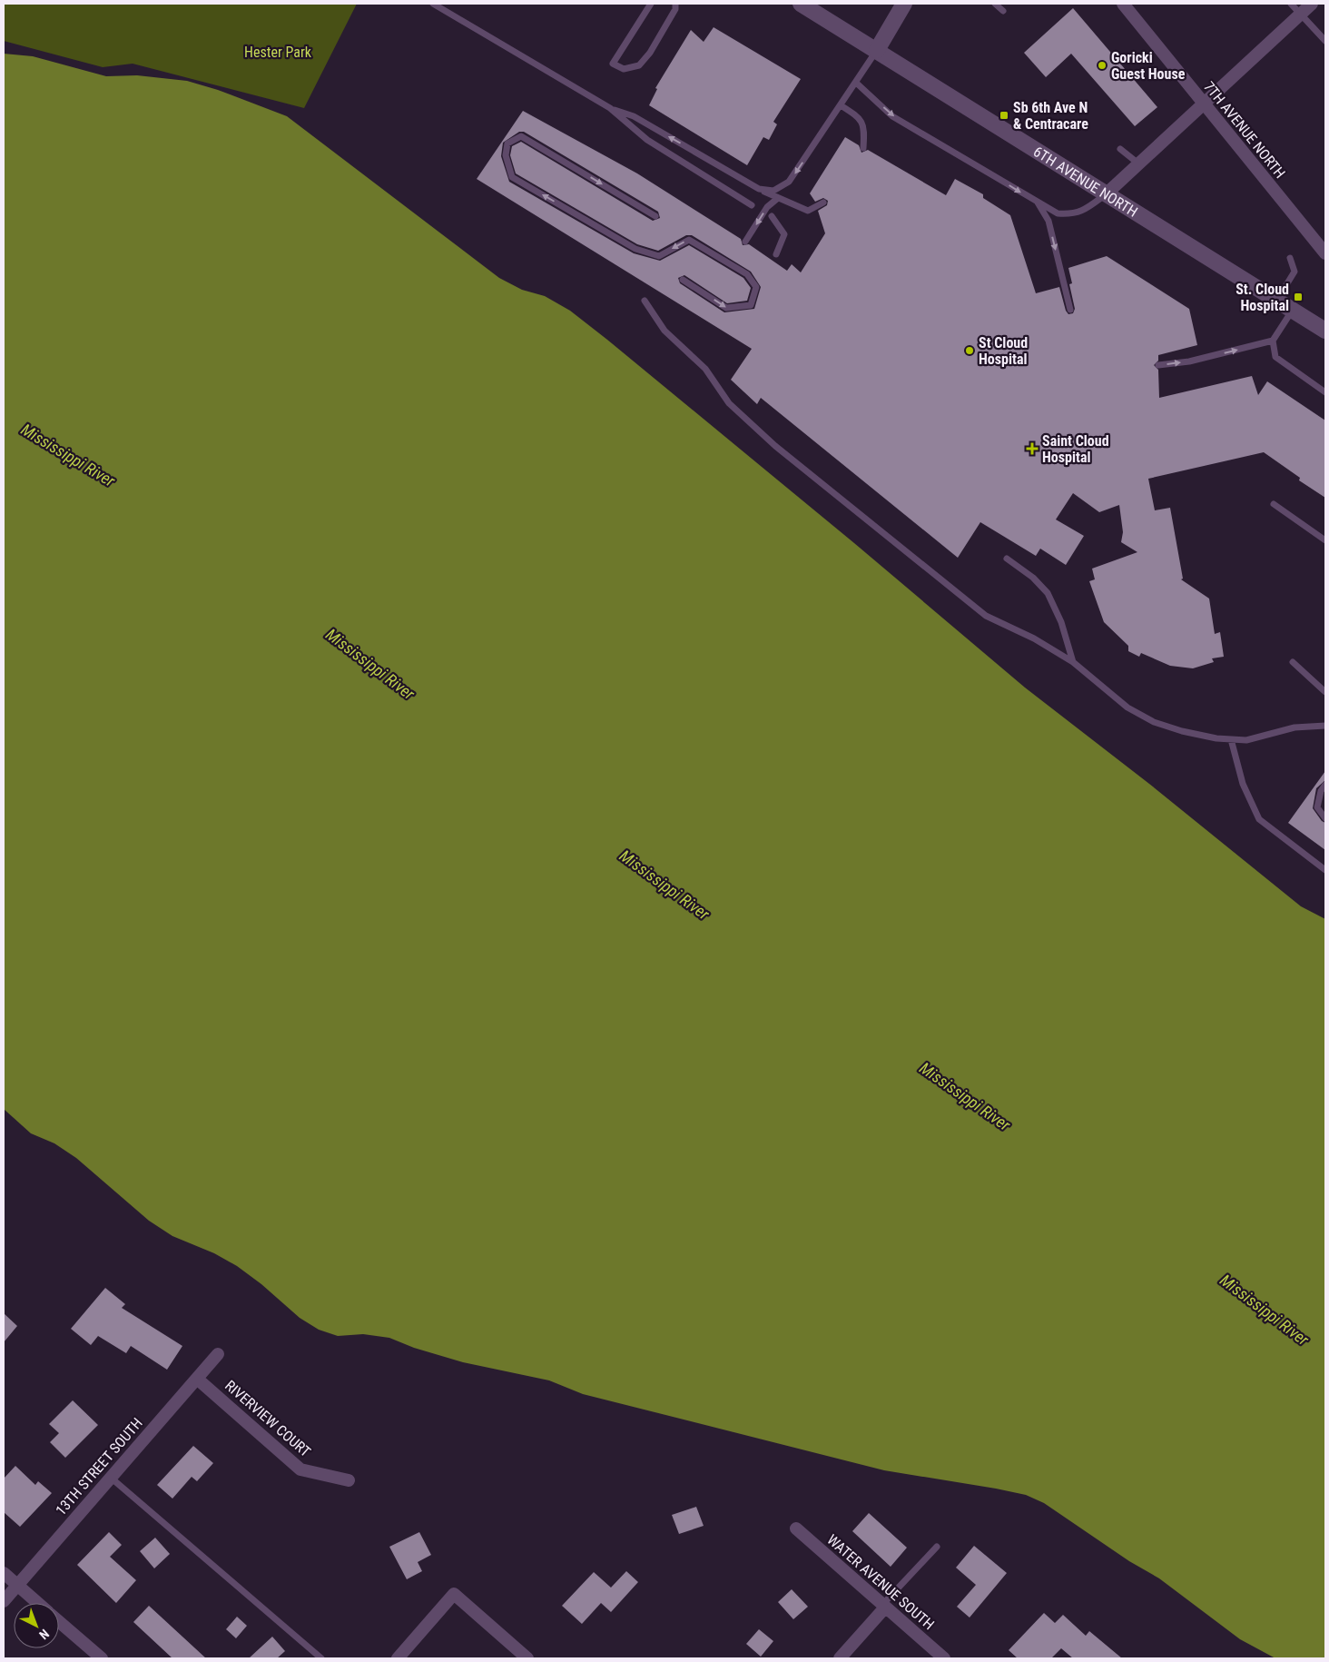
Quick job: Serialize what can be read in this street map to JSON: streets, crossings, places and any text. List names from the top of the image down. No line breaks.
{"streets":{"street":["7TH AVENUE NORTH","6TH AVENUE NORTH","RIVERVIEW COURT","13TH STREET SOUTH","WATER AVENUE SOUTH"]},"crossings":[["RIVERVIEW COURT","13TH STREET SOUTH"]],"water":["Mississippi River"],"parks":["Hester Park"],"places":{"other":["Goricki Guest House","St Cloud Hospital"],"transit":["Sb 6th Ave N & Centracare","St. Cloud Hospital"],"health":["Saint Cloud Hospital"]},"north":"bottom right"}
